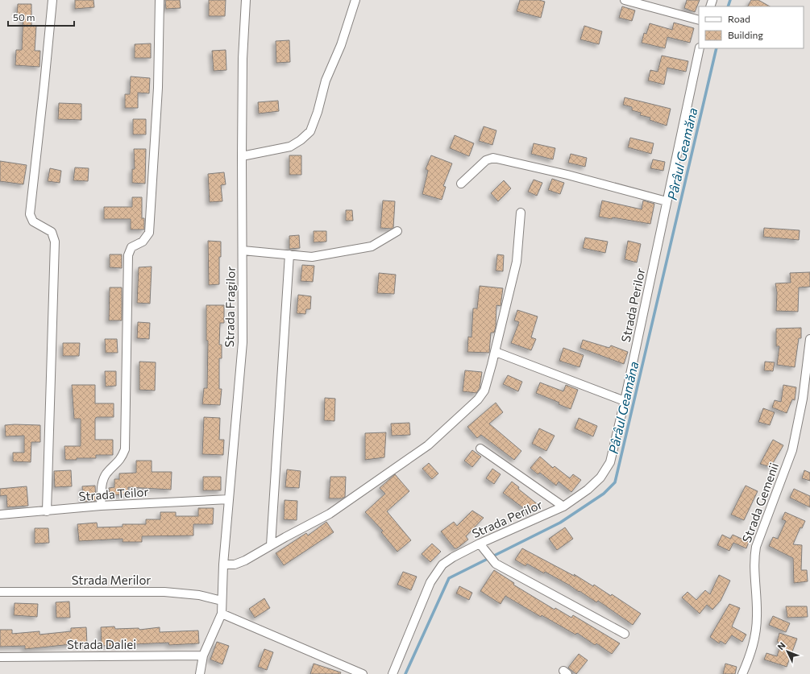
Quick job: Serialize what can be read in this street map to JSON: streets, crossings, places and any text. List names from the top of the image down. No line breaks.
{"streets":{"street":["Strada Perilor","Strada Fragilor","Strada Teilor","Strada Gemenii","Strada Merilor","Strada Daliei"]},"crossings":[["Strada Fragilor","Strada Teilor"],["Strada Fragilor","Strada Merilor"]],"water":["Pârâul Geamăna"],"legend":["Road","Building"],"scale_bar":"50 m","north":"top left"}
